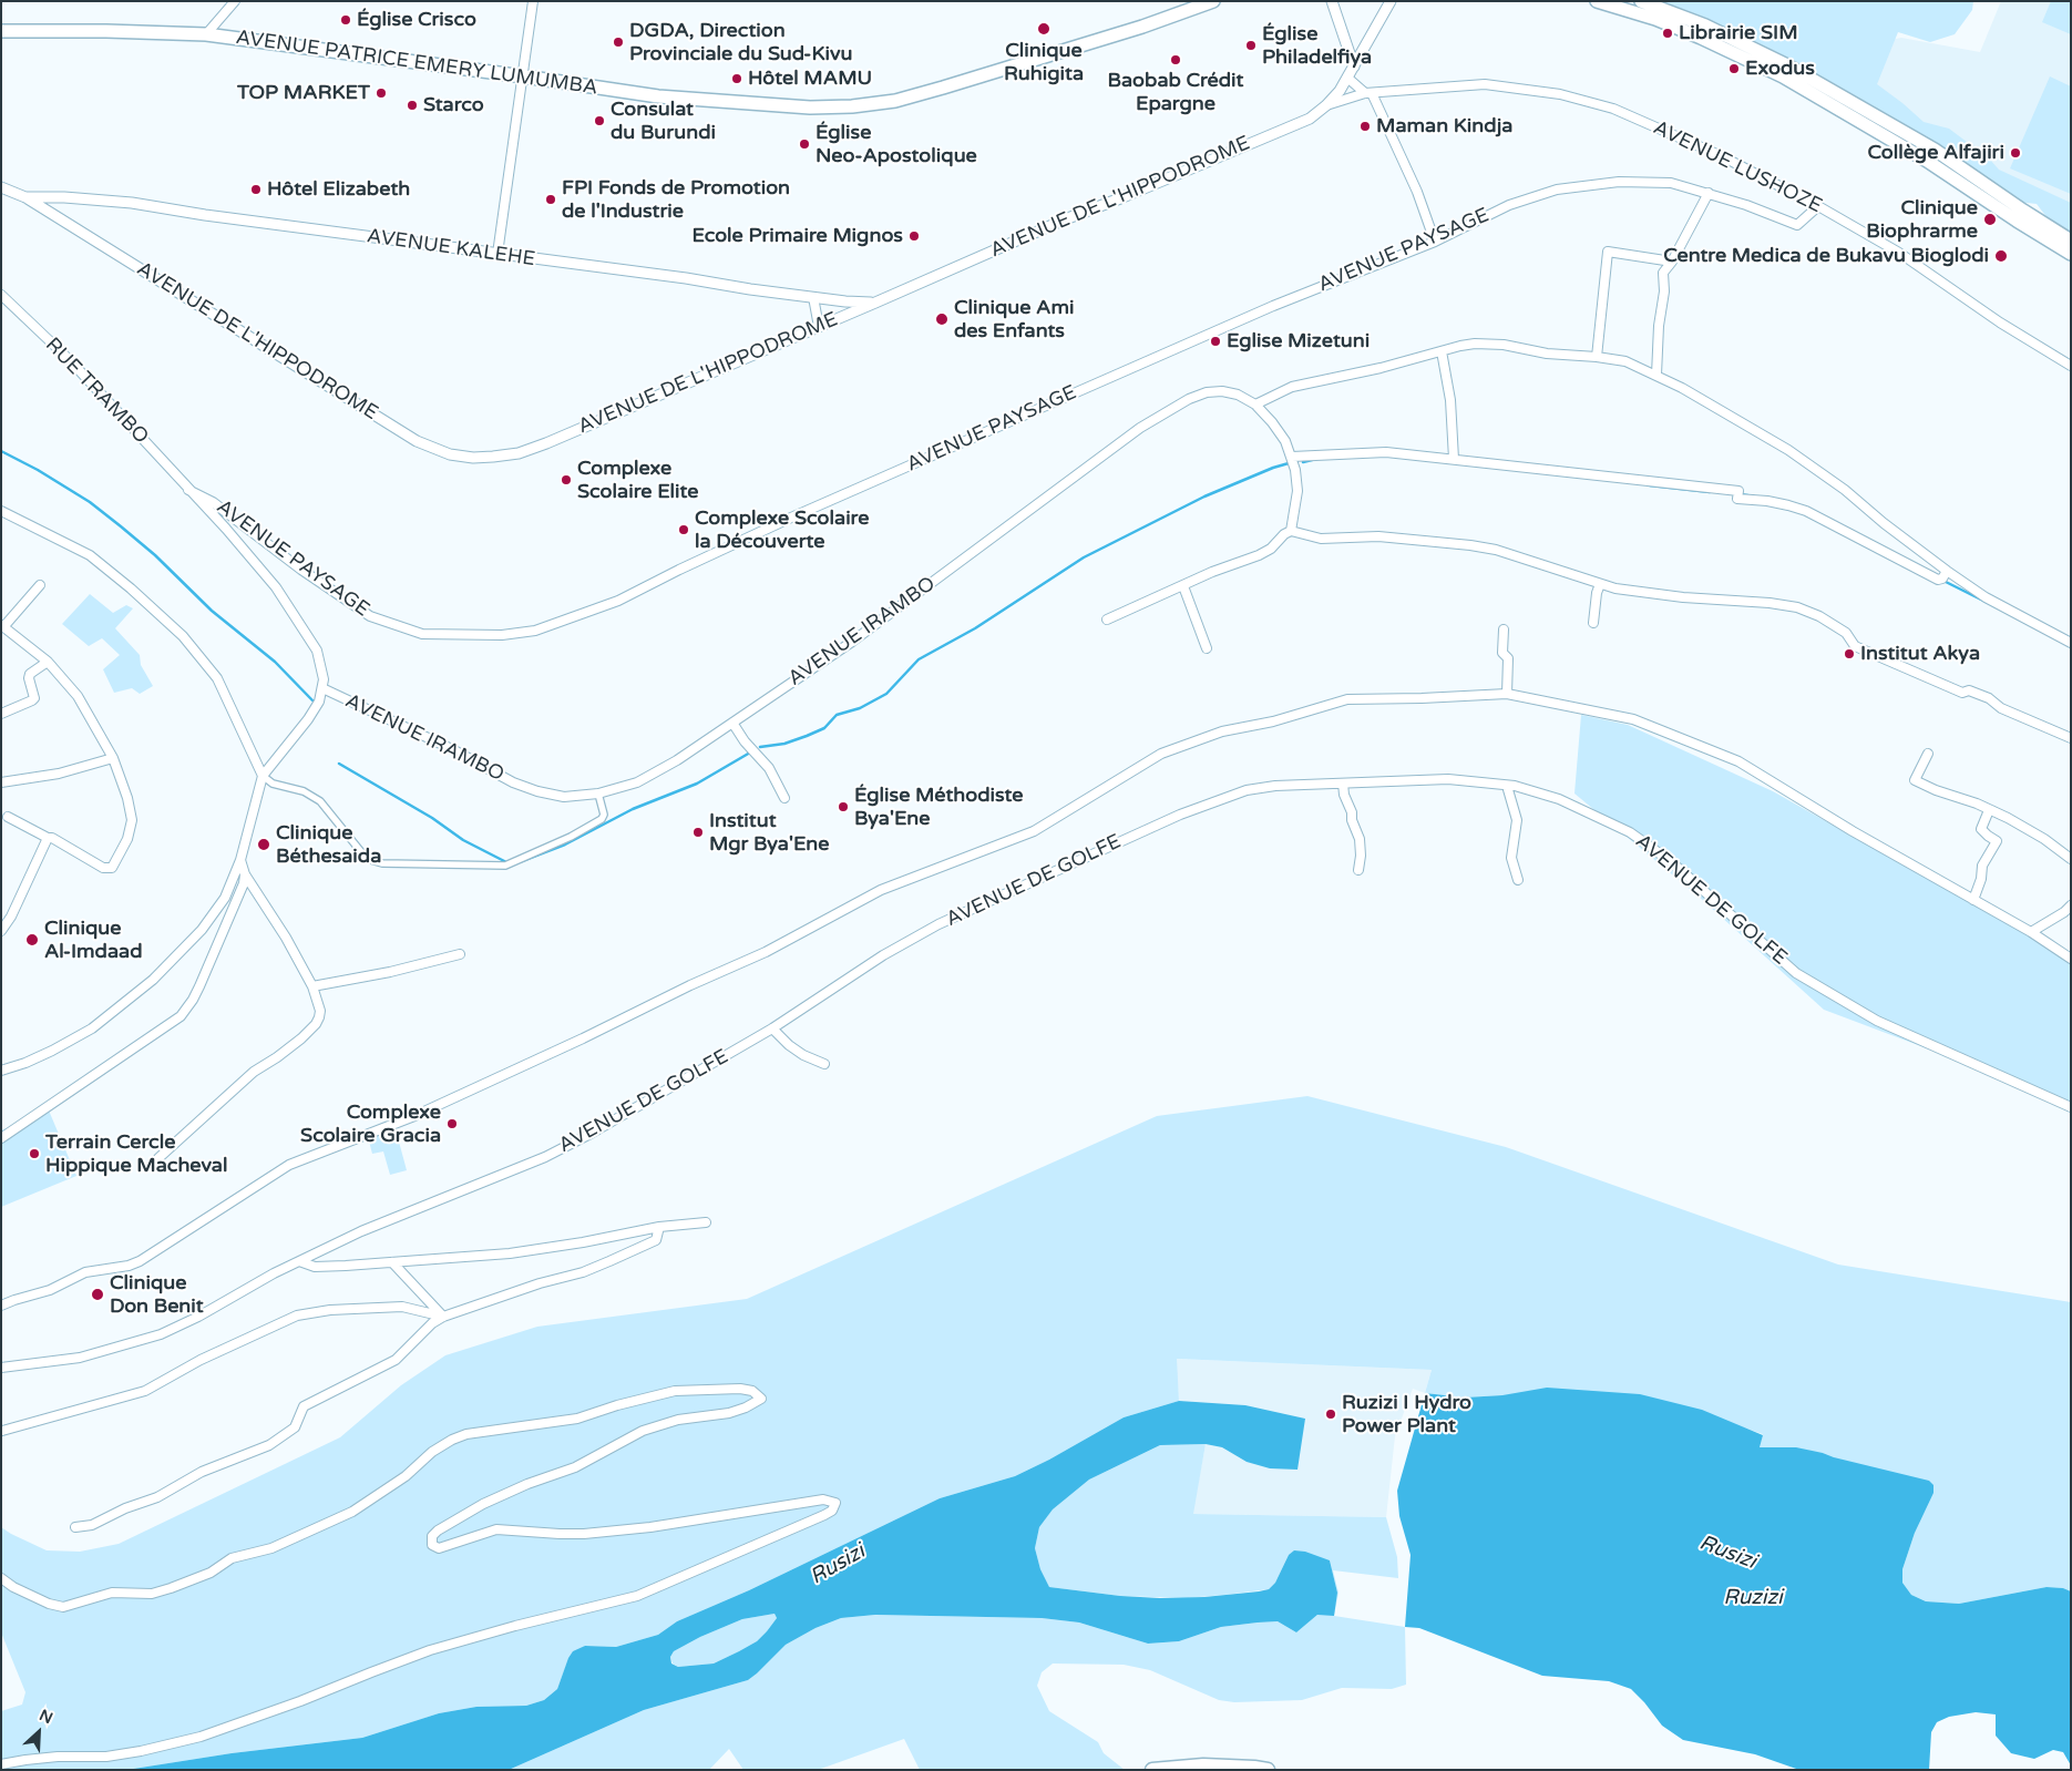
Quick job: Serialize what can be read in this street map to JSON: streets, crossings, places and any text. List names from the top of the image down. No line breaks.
{"streets":{"main road":["AVENUE PATRICE EMERY LUMUMBA"],"street":["AVENUE LUSHOZE","AVENUE DE L'HIPPODROME","AVENUE KALEHE","AVENUE PAYSAGE","RUE TRAMBO","AVENUE IRAMBO","AVENUE DE GOLFE"]},"crossings":[["AVENUE LUSHOZE","AVENUE DE L'HIPPODROME"],["AVENUE LUSHOZE","AVENUE PAYSAGE"],["AVENUE DE L'HIPPODROME","AVENUE KALEHE"],["AVENUE PAYSAGE","RUE TRAMBO"],["RUE TRAMBO","AVENUE IRAMBO"]],"water":["Rusizi","Ruzizi"],"places":["Église Crisco","Clinique Ruhigita","Librairie SIM","DGDA, Direction Provinciale du Sud-Kivu","Église Philadelfiya","Baobab Crédit Epargne","Exodus","Hôtel MAMU","TOP MARKET","Starco","Consulat du Burundi","Maman Kindja","Église Neo-Apostolique","Collège Alfajiri","Hôtel Elizabeth","FPI Fonds de Promotion de l'Industrie","Clinique Biophrarme","Ecole Primaire Mignos","Centre Medica de Bukavu Bioglodi","Clinique Ami des Enfants","Eglise Mizetuni","Complexe Scolaire Elite","Complexe Scolaire la Découverte","Institut Akya","Église Méthodiste Bya'Ene","Institut Mgr Bya'Ene","Clinique Béthesaida","Clinique Al-Imdaad","Complexe Scolaire Gracia","Terrain Cercle Hippique Macheval","Clinique Don Benit","Ruzizi I Hydro Power Plant"],"north":"top right"}
